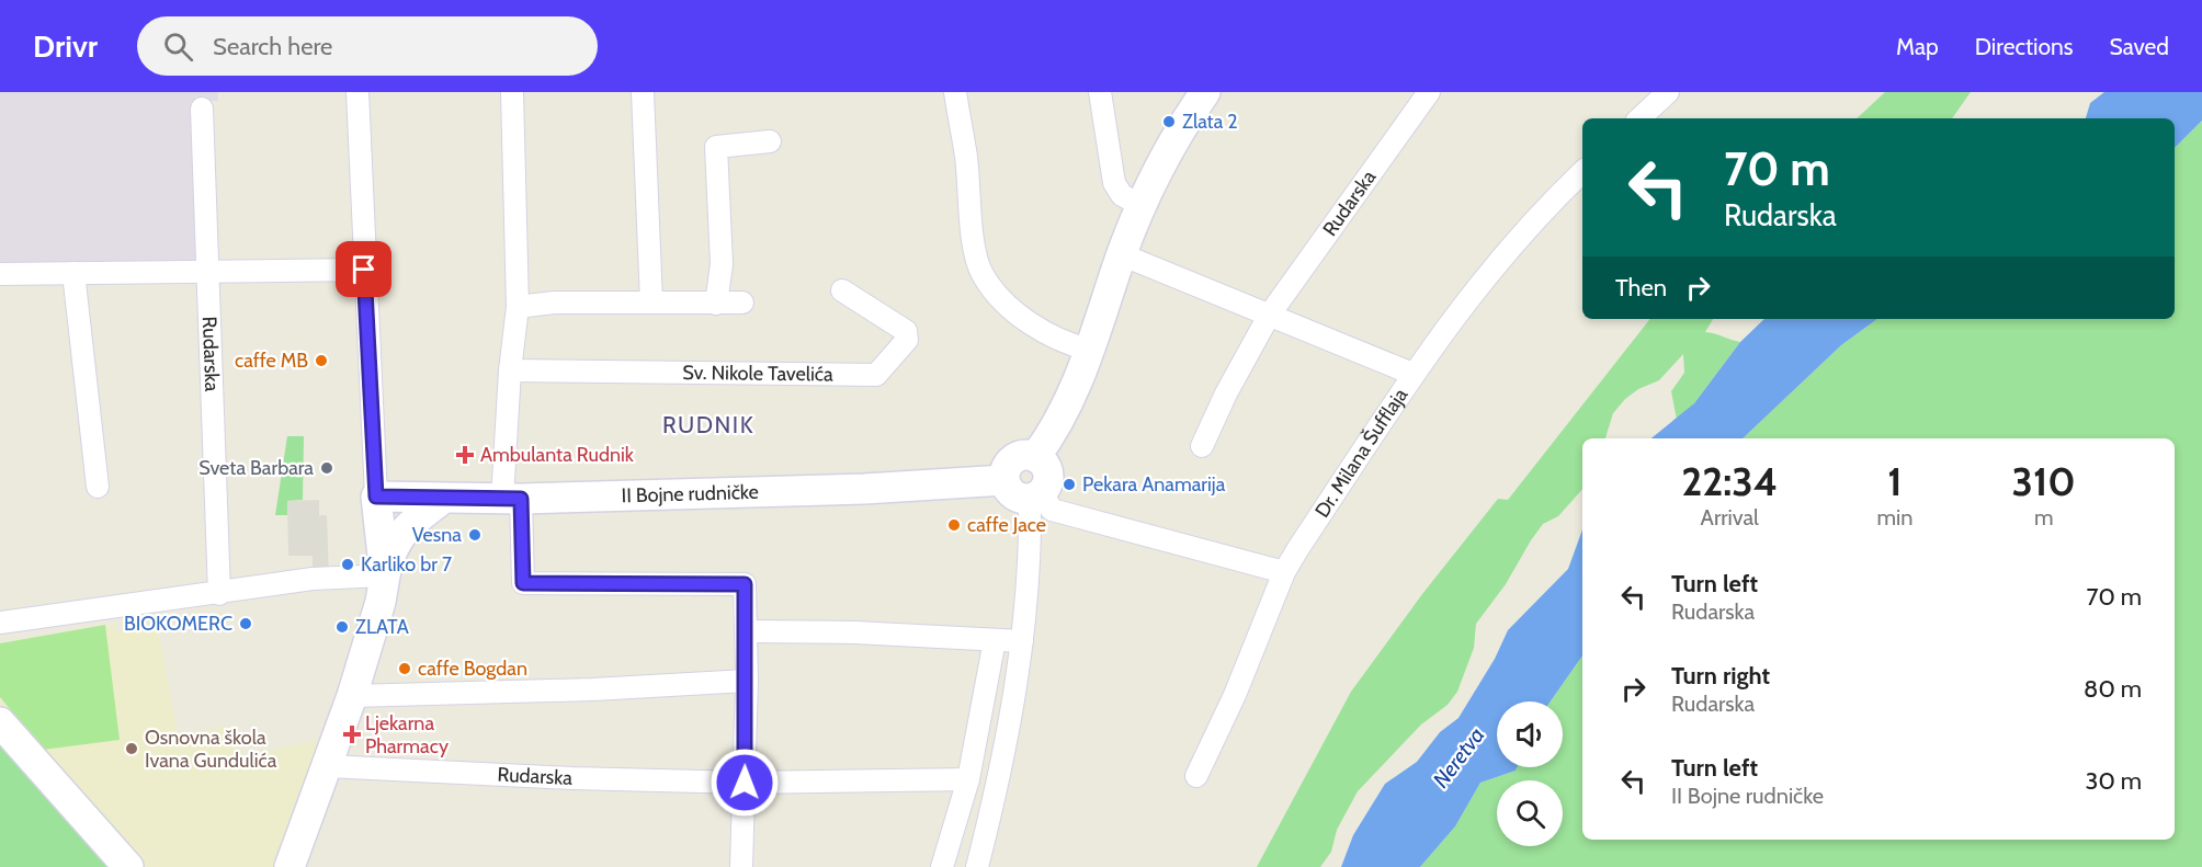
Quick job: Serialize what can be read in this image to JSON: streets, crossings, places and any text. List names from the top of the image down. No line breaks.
{"streets":{"street":["Rudarska","Sv. Nikole Tavelića","Dr. Milana Šufflaja","II Bojne rudničke"]},"districts":["RUDNIK"],"water":["Neretva"],"places":{"other":["Zlata 2","caffe MB","Sveta Barbara","Pekara Anamarija","caffe Jace","Vesna","Karliko br 7","BIOKOMERC","ZLATA","caffe Bogdan","Osnovna škola Ivana Gundulića"],"health":["Ambulanta Rudnik","Ljekarna Pharmacy"]},"page":{"header":"Drivr","search":"Search here","nav":["Map","Directions","Saved"],"turn":["70 m","Rudarska"],"then":"Then","eta":["22:34","Arrival","1","min","310","m"],"list":[{"name":"Turn left","note":"Rudarska","value":"70 m"},{"name":"Turn right","note":"Rudarska","value":"80 m"},{"name":"Turn left","note":"II Bojne rudničke","value":"30 m"}]}}
